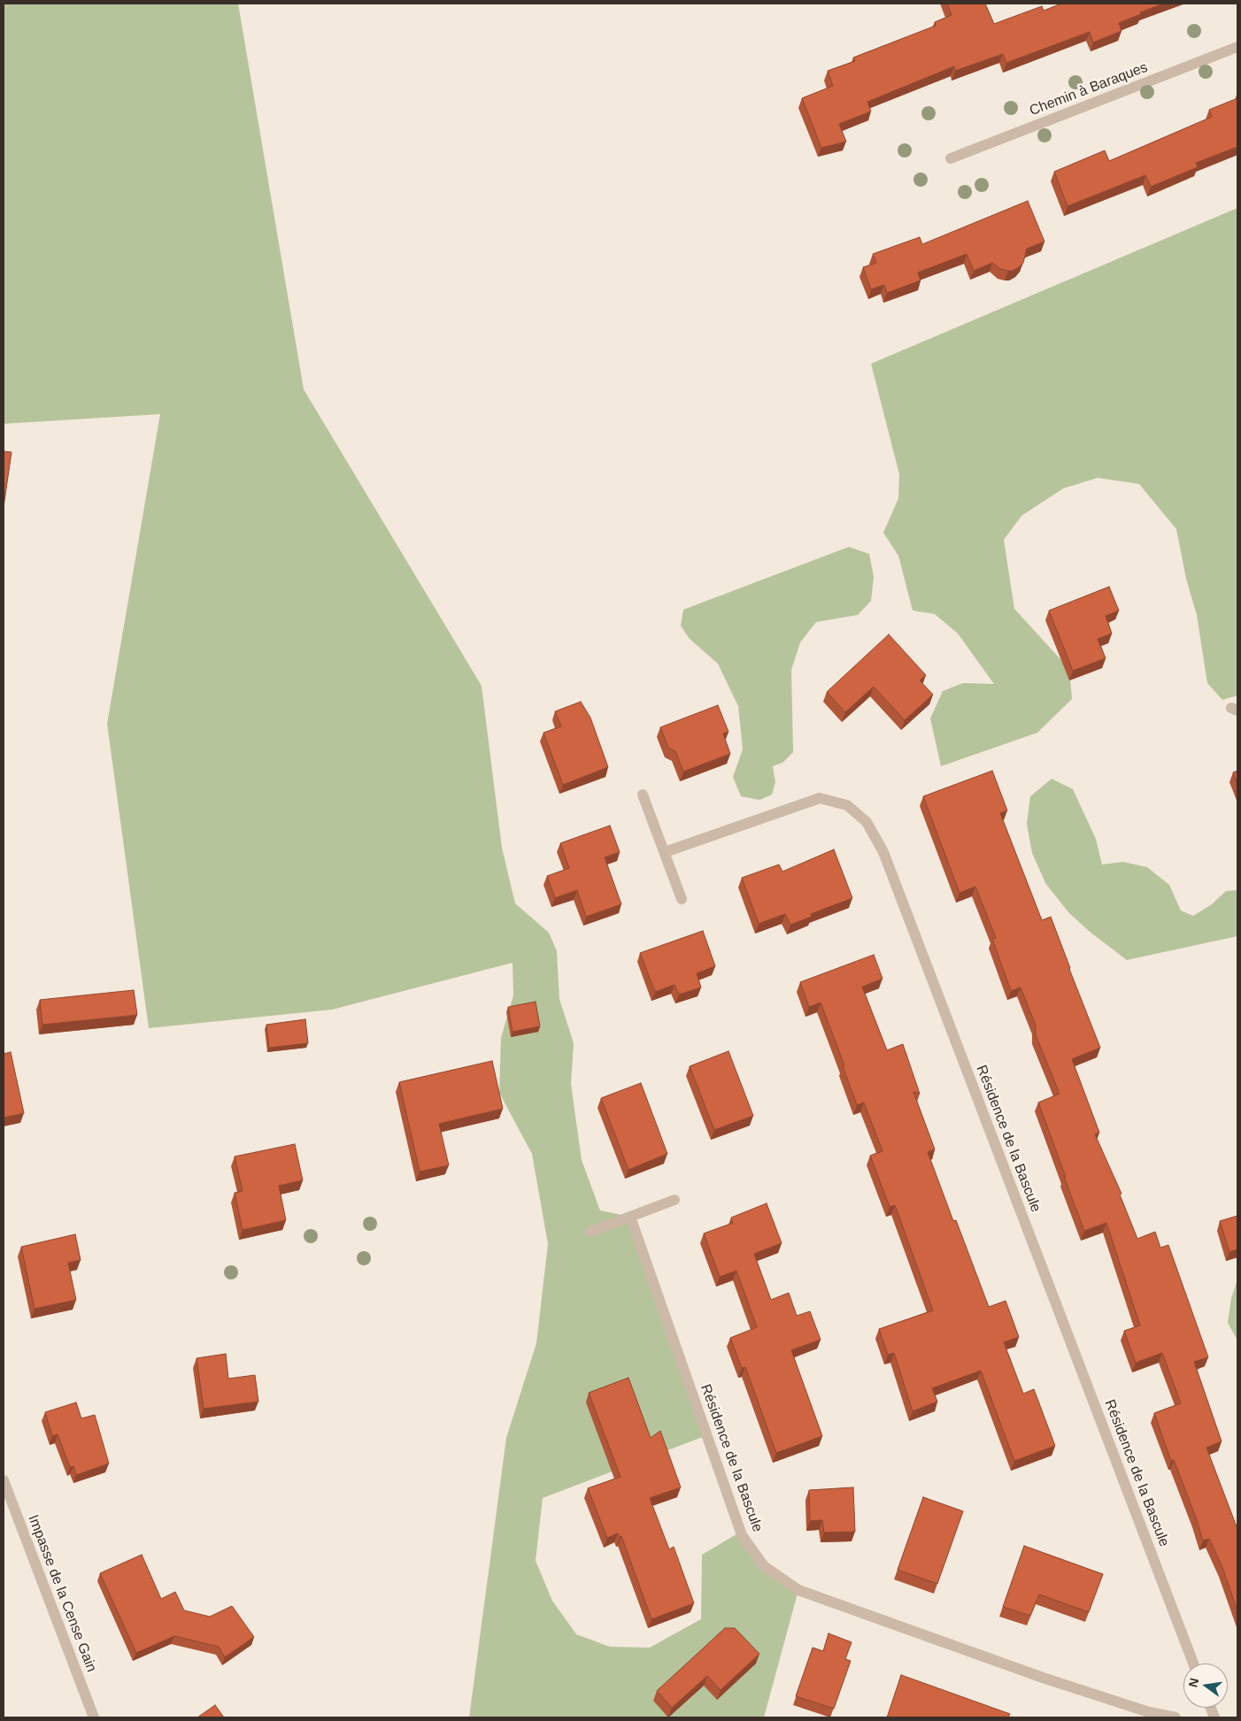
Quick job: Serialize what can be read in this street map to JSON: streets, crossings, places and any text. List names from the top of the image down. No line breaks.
{"streets":{"street":["Chemin à Baraques","Résidence de la Bascule","Impasse de la Cense Gain"]},"north":"left"}
